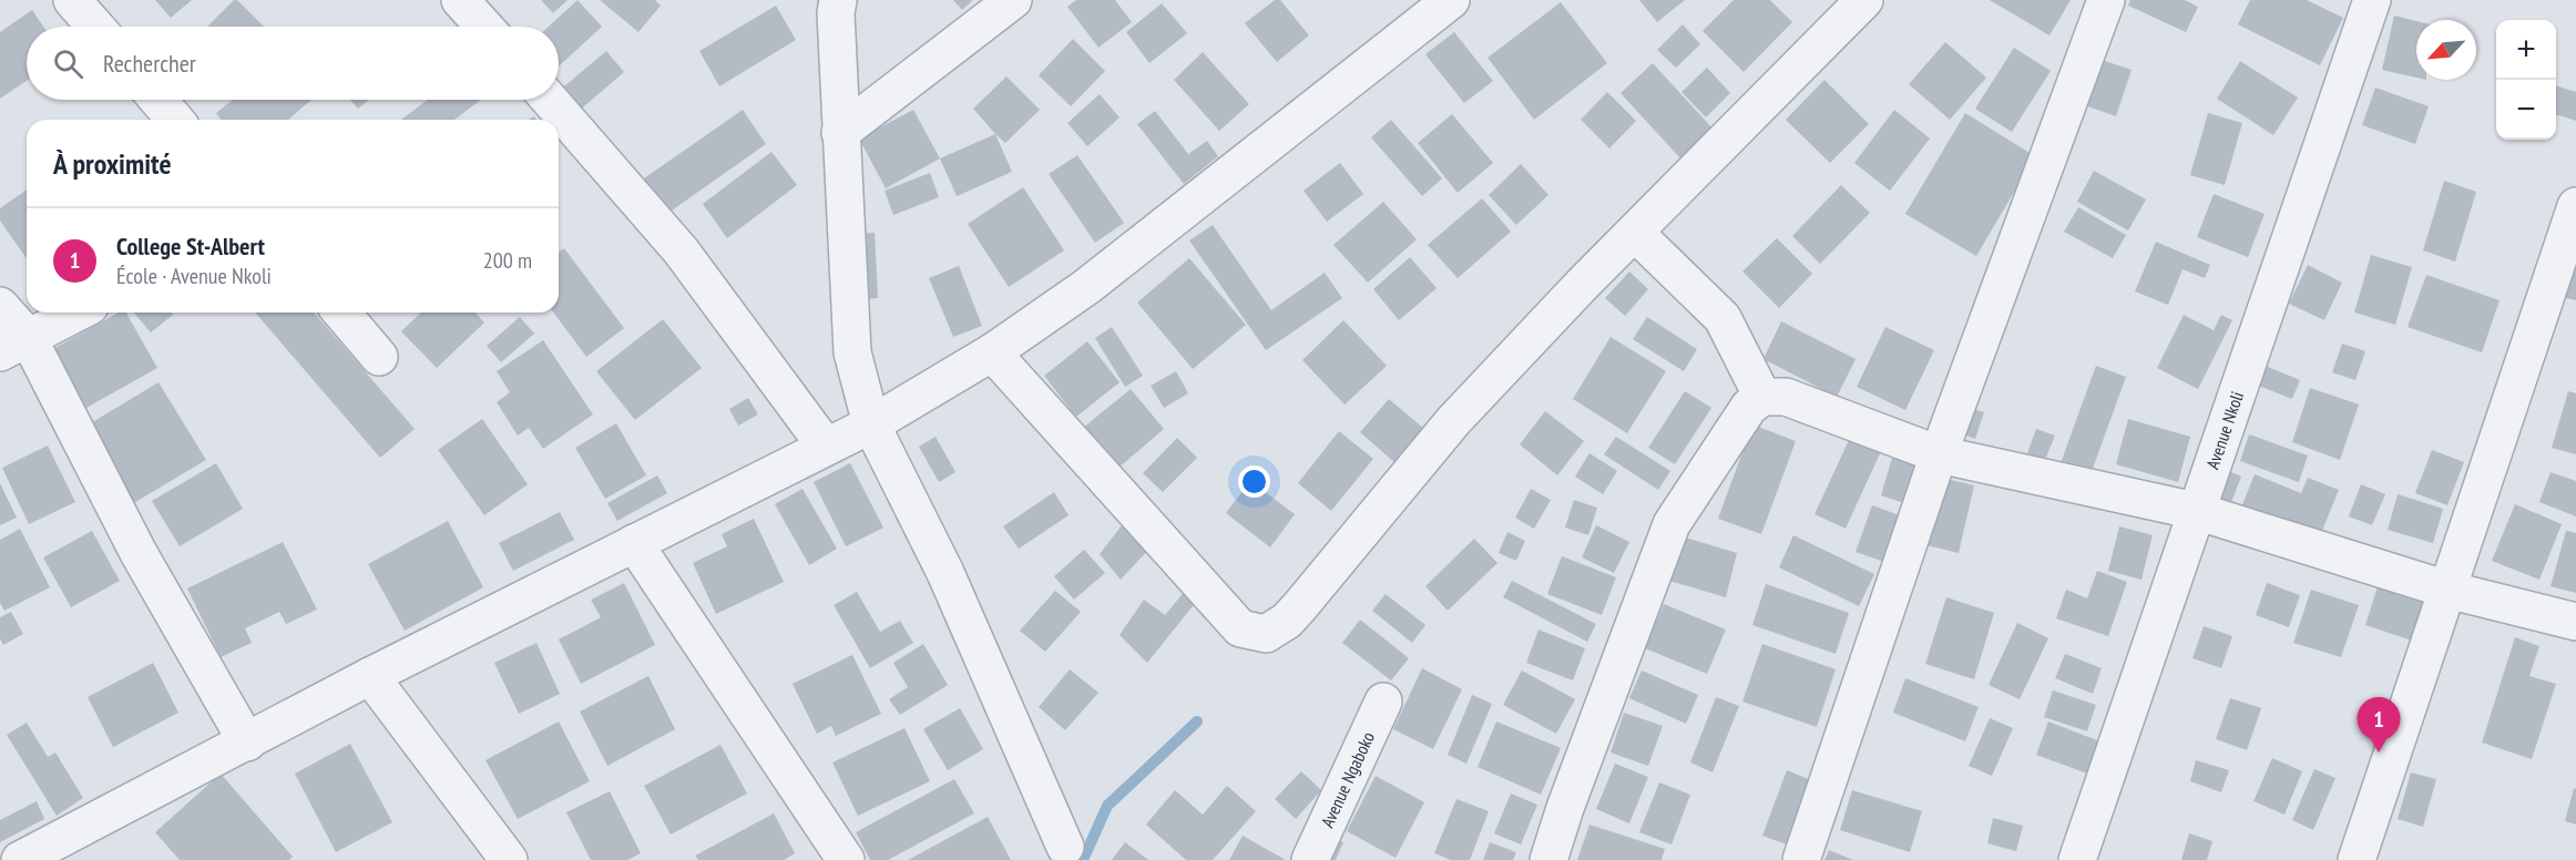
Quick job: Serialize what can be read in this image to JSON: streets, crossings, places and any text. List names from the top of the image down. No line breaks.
{"streets":{"street":["Avenue Nkoli","Avenue Ngaboko"]},"north":"bottom left","page":{"map_buttons":["+","−"],"search":"Rechercher","heading":"À proximité","list":[{"mark":"1","name":"College St-Albert","note":"École · Avenue Nkoli","value":"200 m"}],"pins":"1"}}
